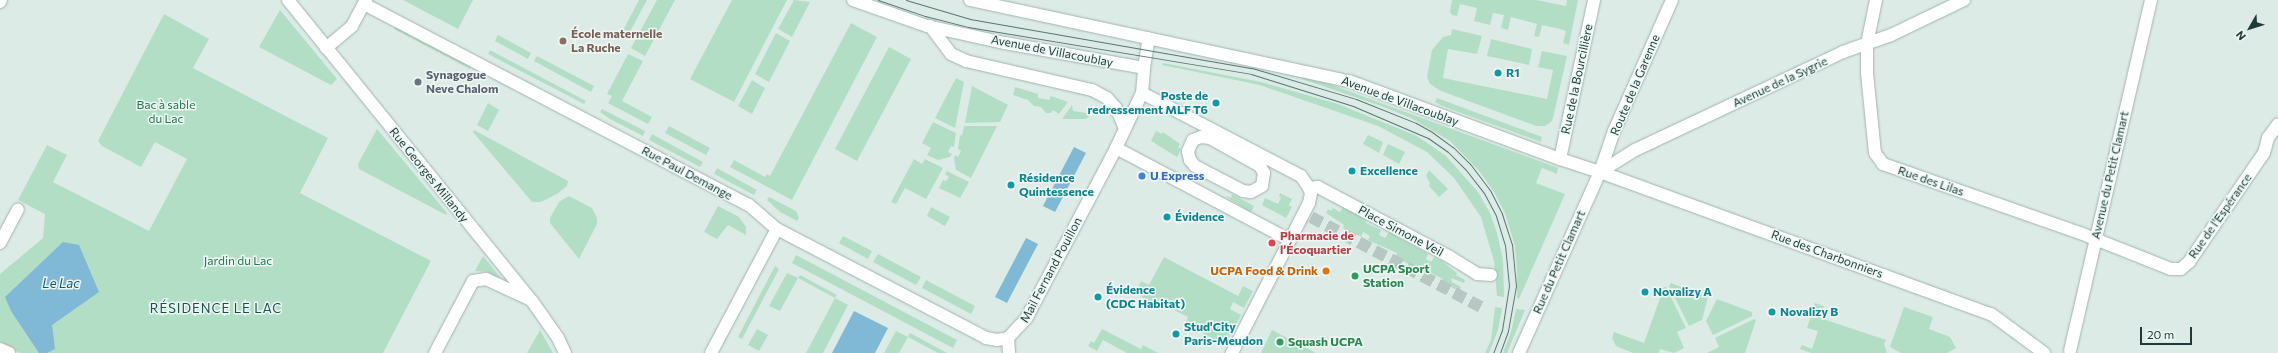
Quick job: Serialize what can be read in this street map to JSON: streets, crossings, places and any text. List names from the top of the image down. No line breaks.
{"streets":{"street":["Avenue de Villacoublay","Rue de la Bourcillière","Avenue de la Sygrie","Route de la Garenne","Rue Paul Demange","Rue Georges Millandy","Avenue du Petit Clamart","Rue des Lilas","Rue de l'Espérance","Place Simone Veil","Rue des Charbonniers","Rue du Petit Clamart","Mail Fernand Pouillon"]},"crossings":[["Avenue de Villacoublay","Rue de la Bourcillière"],["Avenue de Villacoublay","Avenue de la Sygrie"],["Avenue de Villacoublay","Route de la Garenne"],["Avenue de Villacoublay","Rue des Charbonniers"],["Avenue de Villacoublay","Rue du Petit Clamart"],["Avenue de Villacoublay","Mail Fernand Pouillon"],["Avenue de la Sygrie","Route de la Garenne"],["Avenue de la Sygrie","Rue des Lilas"],["Avenue de la Sygrie","Rue des Charbonniers"],["Avenue de la Sygrie","Rue du Petit Clamart"],["Route de la Garenne","Rue des Charbonniers"],["Route de la Garenne","Rue du Petit Clamart"],["Rue Paul Demange","Mail Fernand Pouillon"],["Avenue du Petit Clamart","Rue des Lilas"],["Avenue du Petit Clamart","Rue de l'Espérance"],["Rue des Lilas","Rue de l'Espérance"],["Rue des Charbonniers","Rue du Petit Clamart"]],"districts":["RÉSIDENCE LE LAC"],"water":["Le Lac"],"parks":["Bac à sable du Lac","Jardin du Lac"],"places":["École maternelle La Ruche","R1","Synagogue Neve Chalom","Poste de redressement MLF T6","Excellence","U Express","Résidence Quintessence","Évidence","Pharmacie de l’Écoquartier","UCPA Food & Drink","UCPA Sport Station","Novalizy A","Évidence (CDC Habitat)","Novalizy B","Stud'City Paris-Meudon","Squash UCPA"],"scale_bar":"20 m","north":"bottom left"}
